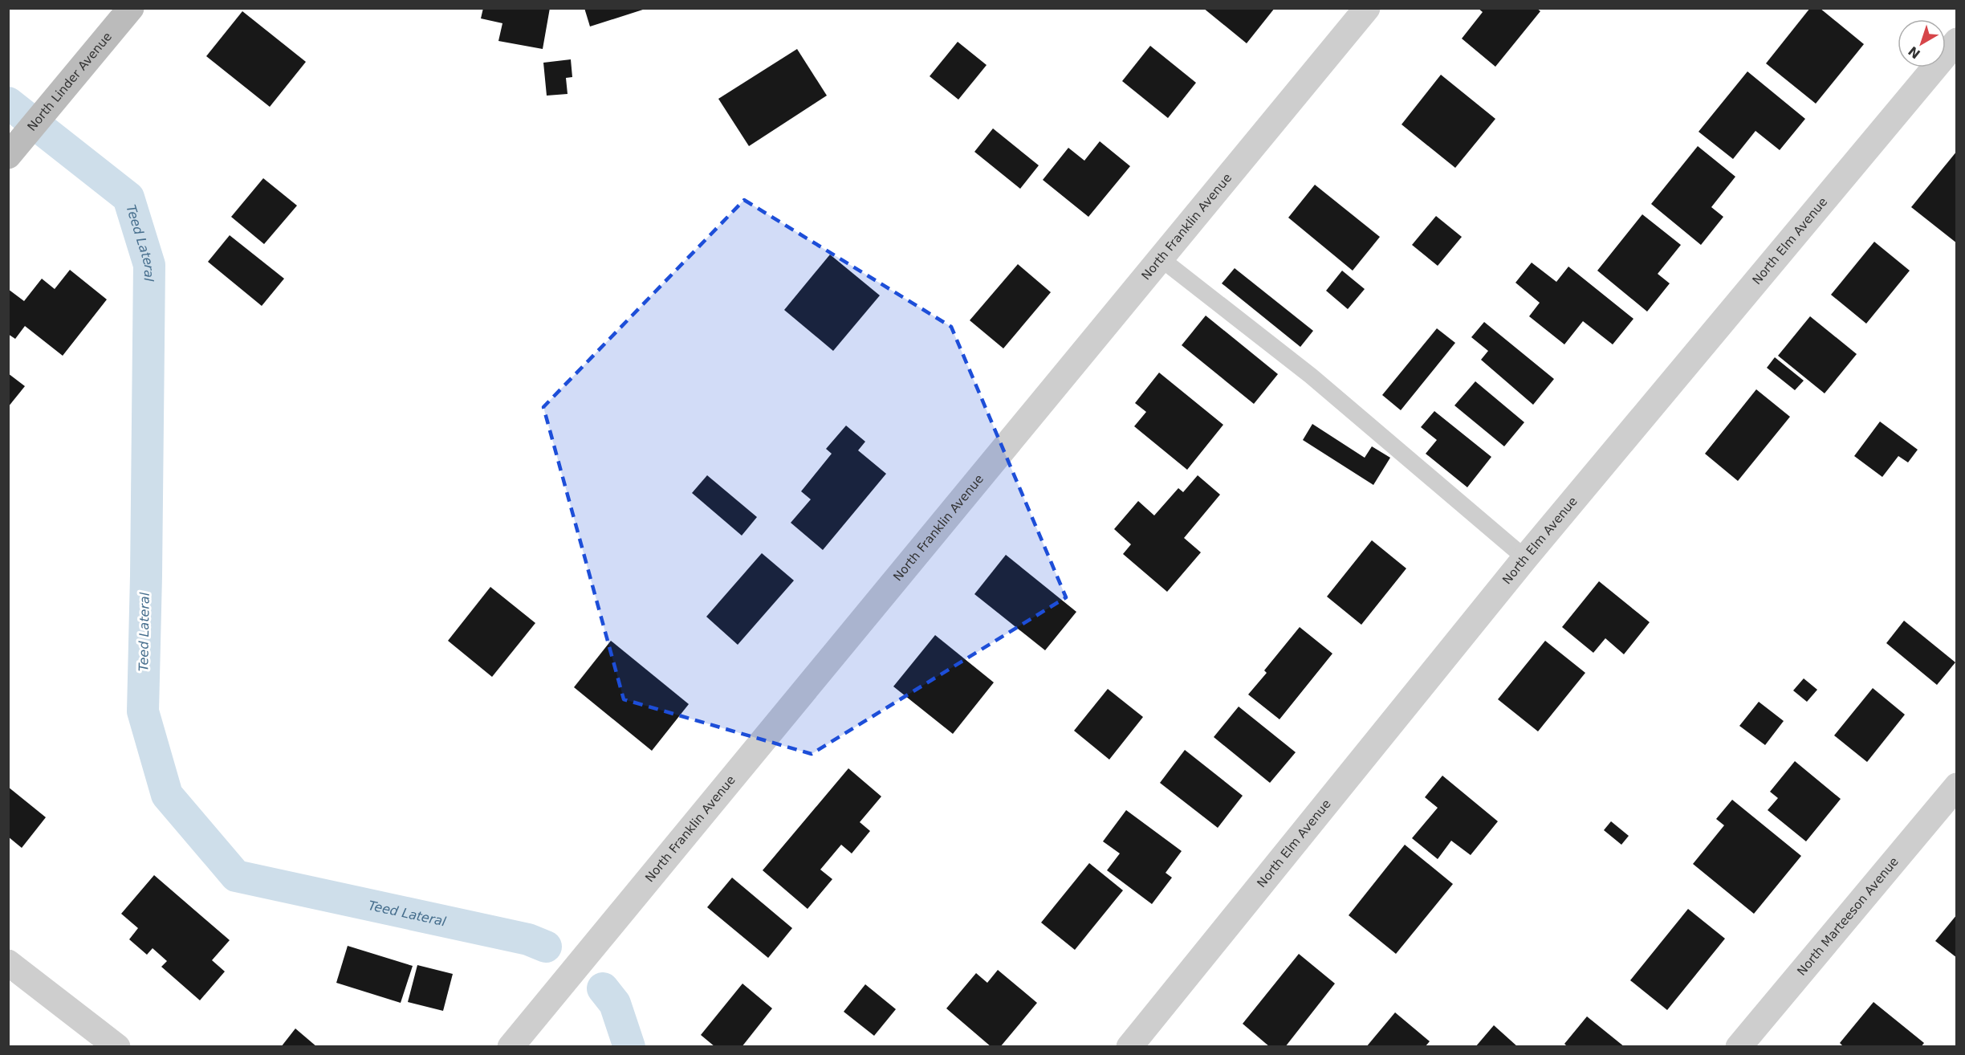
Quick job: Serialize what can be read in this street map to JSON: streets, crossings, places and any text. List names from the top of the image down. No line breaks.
{"streets":{"main road":["North Linder Avenue"],"street":["North Franklin Avenue","North Elm Avenue","North Marteeson Avenue"]},"water":["Teed Lateral"],"north":"bottom left"}
